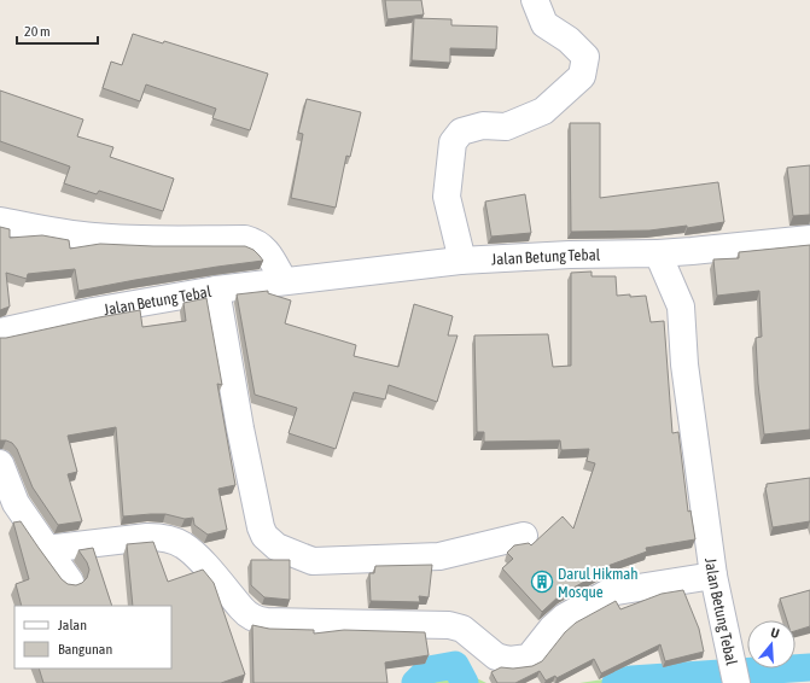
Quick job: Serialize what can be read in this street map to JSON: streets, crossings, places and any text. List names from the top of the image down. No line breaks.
{"streets":{"street":["Jalan Betung Tebal"]},"places":{"building":["Darul Hikmah Mosque"]},"legend":["Jalan","Bangunan"],"scale_bar":"20 m","north":"top"}
